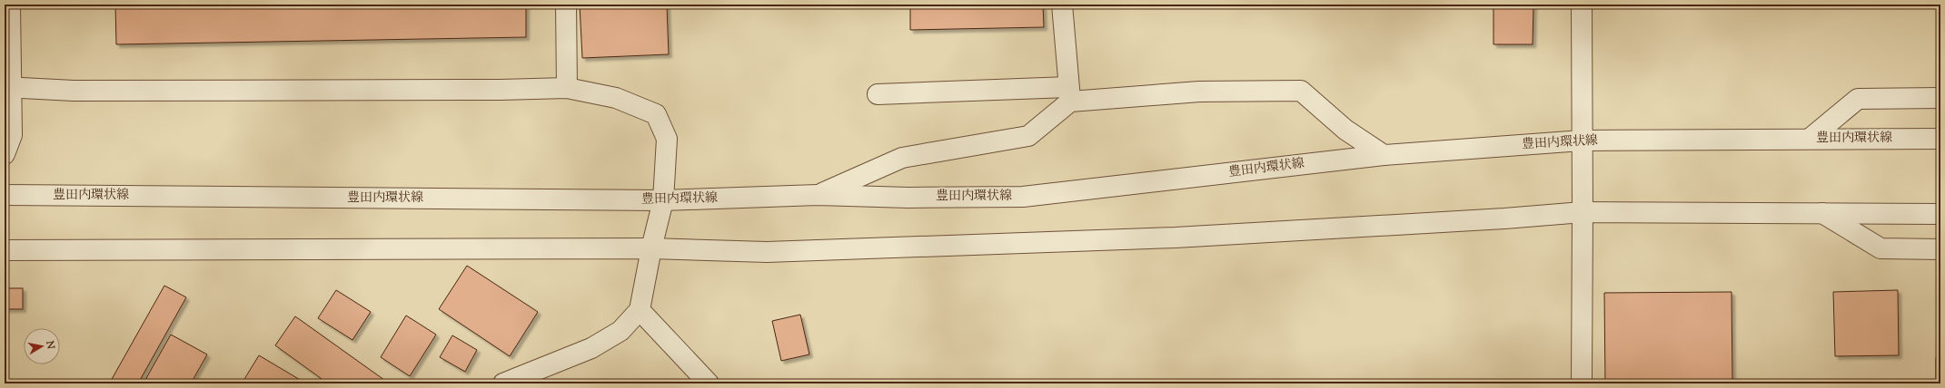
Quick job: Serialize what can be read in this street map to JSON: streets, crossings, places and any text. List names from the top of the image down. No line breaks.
{"streets":{"street":["豊田内環状線"]},"north":"right"}
